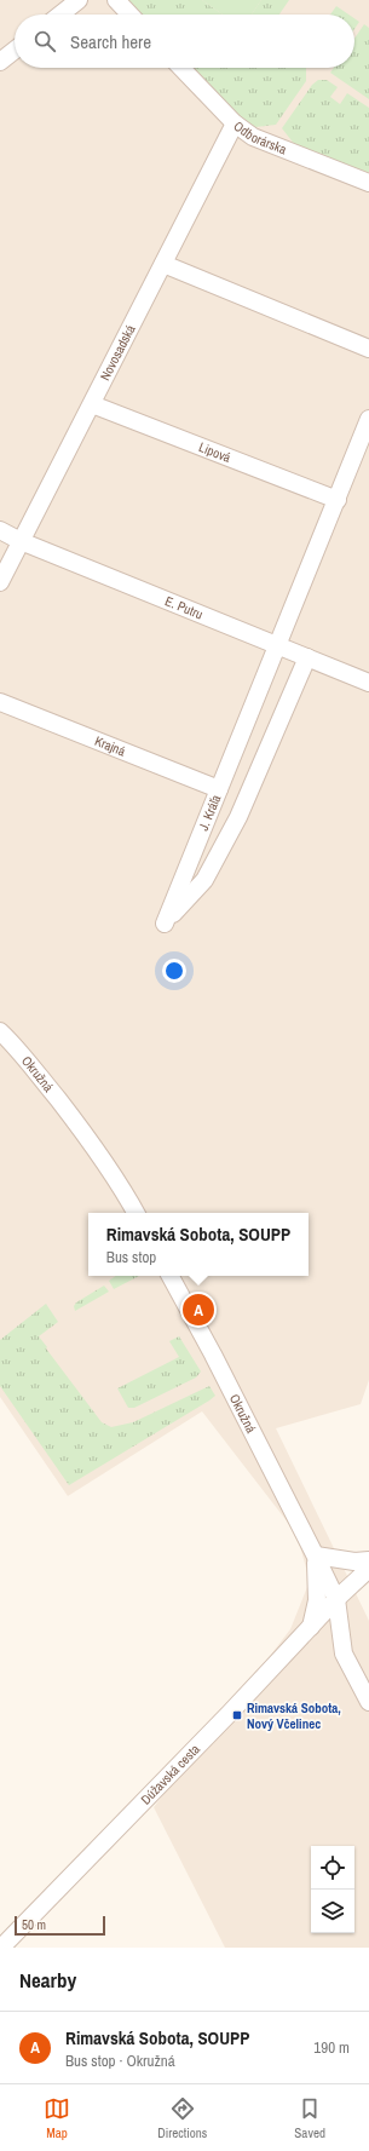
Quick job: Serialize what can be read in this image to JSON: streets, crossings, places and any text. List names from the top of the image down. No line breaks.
{"streets":{"street":["Odborárska","Novosadská","Lipová","E. Putru","Krajná","J. Kráľa","Okružná","Dúžavská cesta"]},"crossings":[["Odborárska","Novosadská"],["Novosadská","Lipová"],["Novosadská","E. Putru"],["Lipová","J. Kráľa"],["E. Putru","J. Kráľa"],["Krajná","J. Kráľa"],["Okružná","Dúžavská cesta"]],"places":{"transit":["Rimavská Sobota, Nový Včelinec"]},"scale_bar":"50 m","page":{"search":"Search here","popup":["Rimavská Sobota, SOUPP","Bus stop"],"pins":"A","scale":"50 m","heading":"Nearby","list":[{"mark":"A","name":"Rimavská Sobota, SOUPP","note":"Bus stop · Okružná","value":"190 m"}],"nav":["Map","Directions","Saved"]}}
